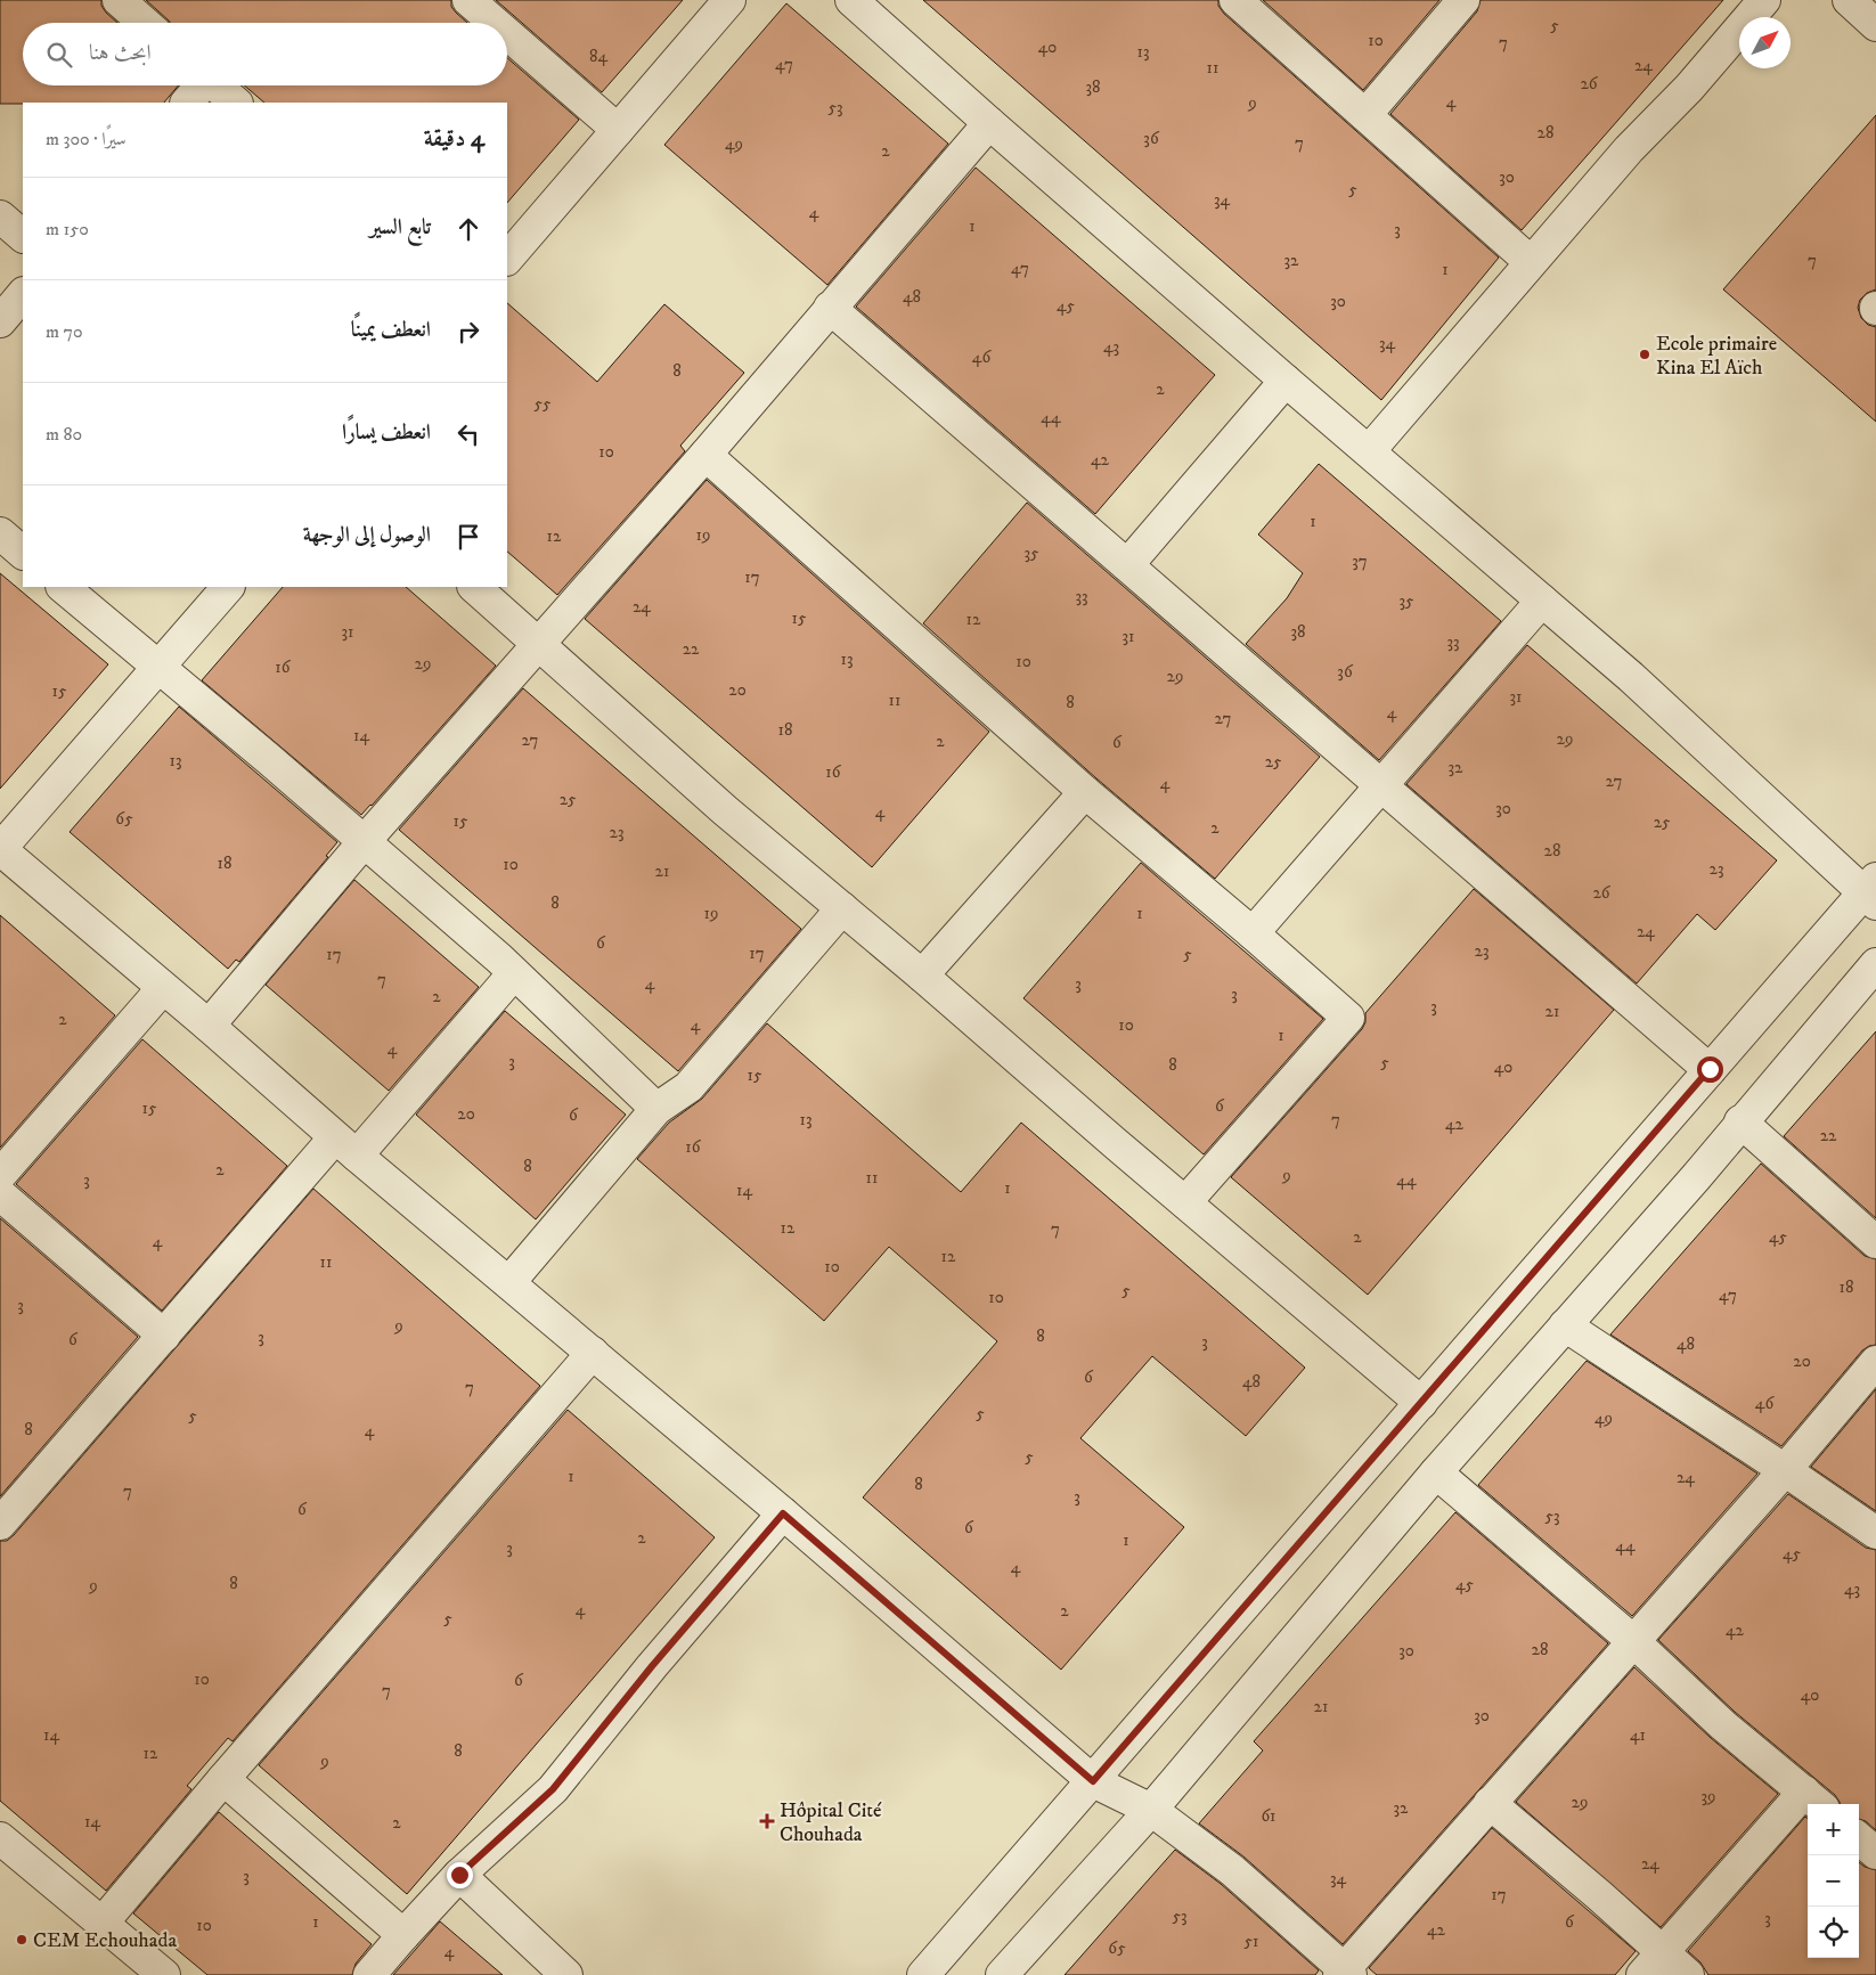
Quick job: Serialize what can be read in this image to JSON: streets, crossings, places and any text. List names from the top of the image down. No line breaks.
{"places":{"other":["Ecole primaire Kina El Aïch","CEM Echouhada"],"health":["Hôpital Cité Chouhada"]},"house_numbers":["5","10","7","40","13","84","47","24","11","26","38","4","9","53","28","36","7","49","2","30","5","34","4","1","3","32","7","47","1","48","30","45","34","43","46","8","2","55","44","10","42","1","19","12","35","37","17","33","35","24","15","12","31","38","31","33","22","13","10","29","16","36","29","20","15","31","11","8","4","27","18","14","29","27","2","6","13","25","32","16","27","4","25","30","4","65","15","25","2","23","28","18","10","23","21","26","8","19","1","24","6","23","17","17","5","7","4","3","3","2","3","21","2","4","10","1","4","3","5","8","40","15","6","15","20","6","13","7","42","22","16","8","2","9","11","3","44","1","14","12","7","2","45","4","12","11","10","18","5","47","10","3","9","8","3","6","3","48","20","6","48","7","46","5","5","49","8","4","5","1","24","8","7","3","6","53","6","2","1","44","3","45","4","8","45","9","43","4","2","5","42","28","30","10","6","7","40","21","30","14","41","8","12","9","39","29","32","61","14","2","24","3","34","17","53","3","1","6","10","42","51","65","4"],"north":"top right","page":{"search":"ابحث هنا","heading":["4 دقيقة","سيرًا · 300 m"],"list":[["تابع السير","150 m"],["انعطف يمينًا","70 m"],["انعطف يسارًا","80 m"],"الوصول إلى الوجهة"],"map_buttons":["+","−"]}}
